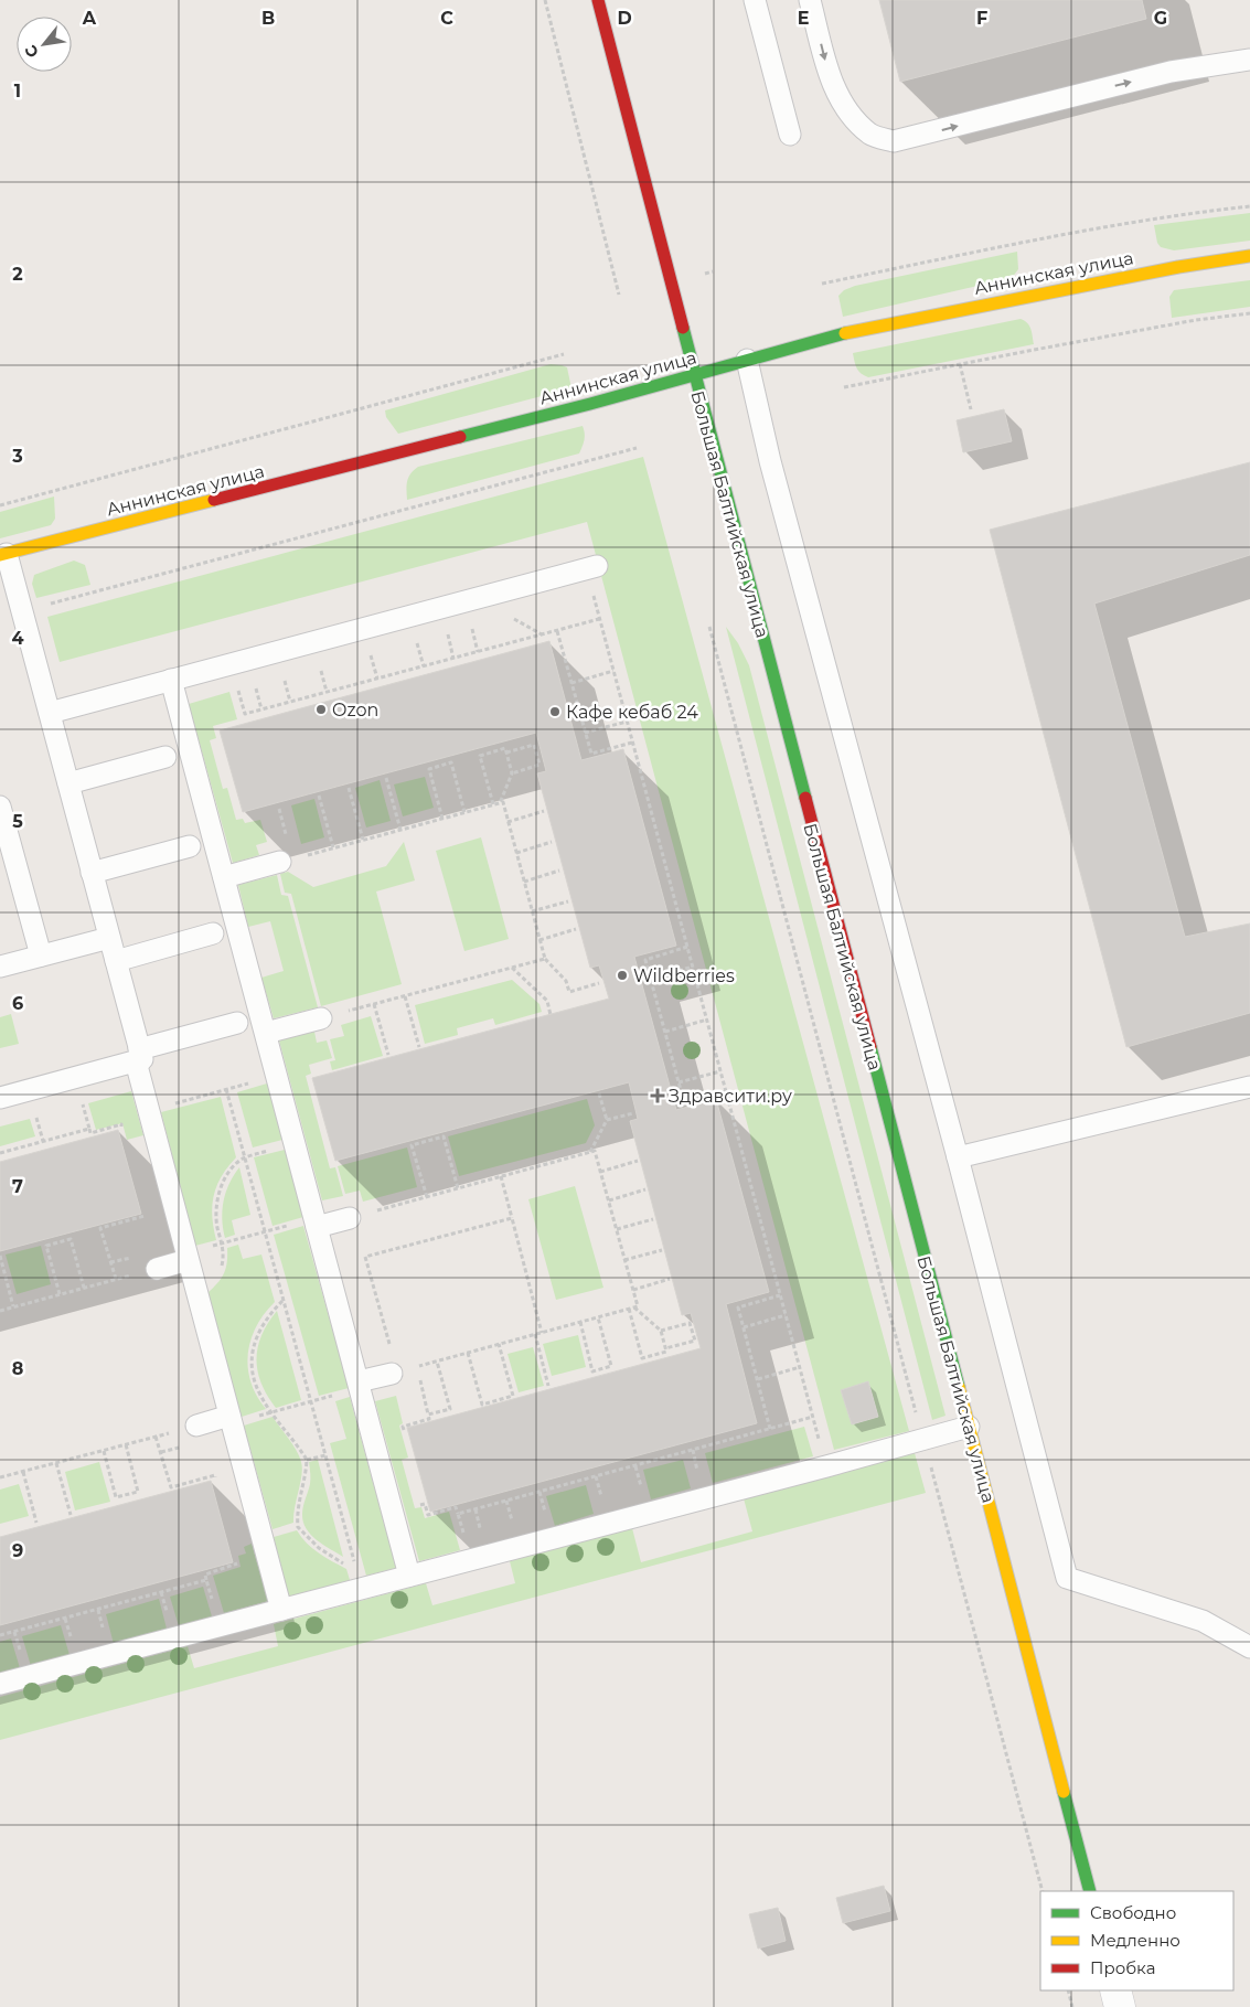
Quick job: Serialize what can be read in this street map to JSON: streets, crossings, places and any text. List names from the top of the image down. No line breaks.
{"streets":{"street":["Аннинская улица","Большая Балтийская улица"]},"crossings":[["Аннинская улица","Большая Балтийская улица"]],"places":{"other":["Ozon","Кафе кебаб 24","Wildberries"],"health":["Здравсити.ру"]},"legend":["Свободно","Медленно","Пробка"],"north":"bottom left","grid":{"columns":["A","B","C","D","E","F","G"],"rows":["1","2","3","4","5","6","7","8","9"]}}
